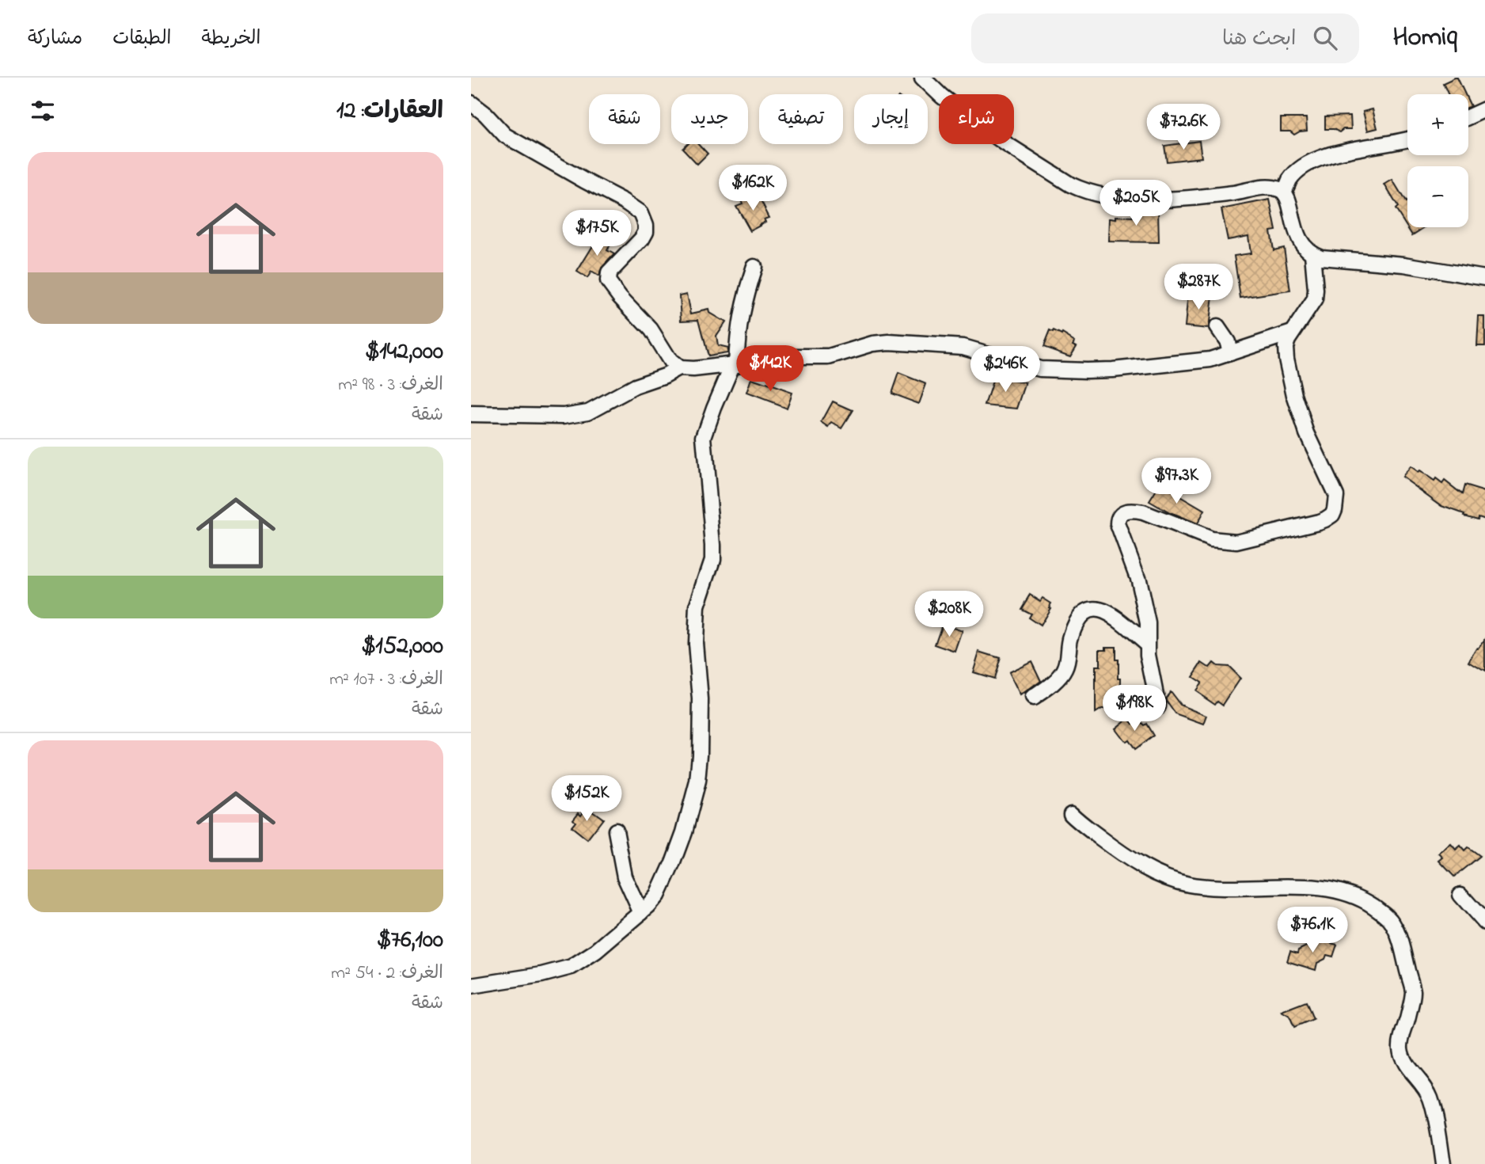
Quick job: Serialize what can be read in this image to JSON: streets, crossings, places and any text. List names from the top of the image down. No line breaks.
{"page":{"header":"Homiq","search":"ابحث هنا","nav":["الخريطة","الطبقات","مشاركة"],"heading":"العقارات: 12","map_buttons":["+","−"],"chip":["شراء","إيجار","تصفية","جديد","شقة"],"price":["$72.6K","$162K","$205K","$175K","$287K","$142K","$246K","$97.3K","$208K","$198K","$152K","$76.1K"],"list":[{"name":"$142,000","note":"الغرف: 3 · 98 m² · شقة"},{"name":"$152,000","note":"الغرف: 3 · 107 m² · شقة"},{"name":"$76,100","note":"الغرف: 2 · 54 m² · شقة"}]}}
